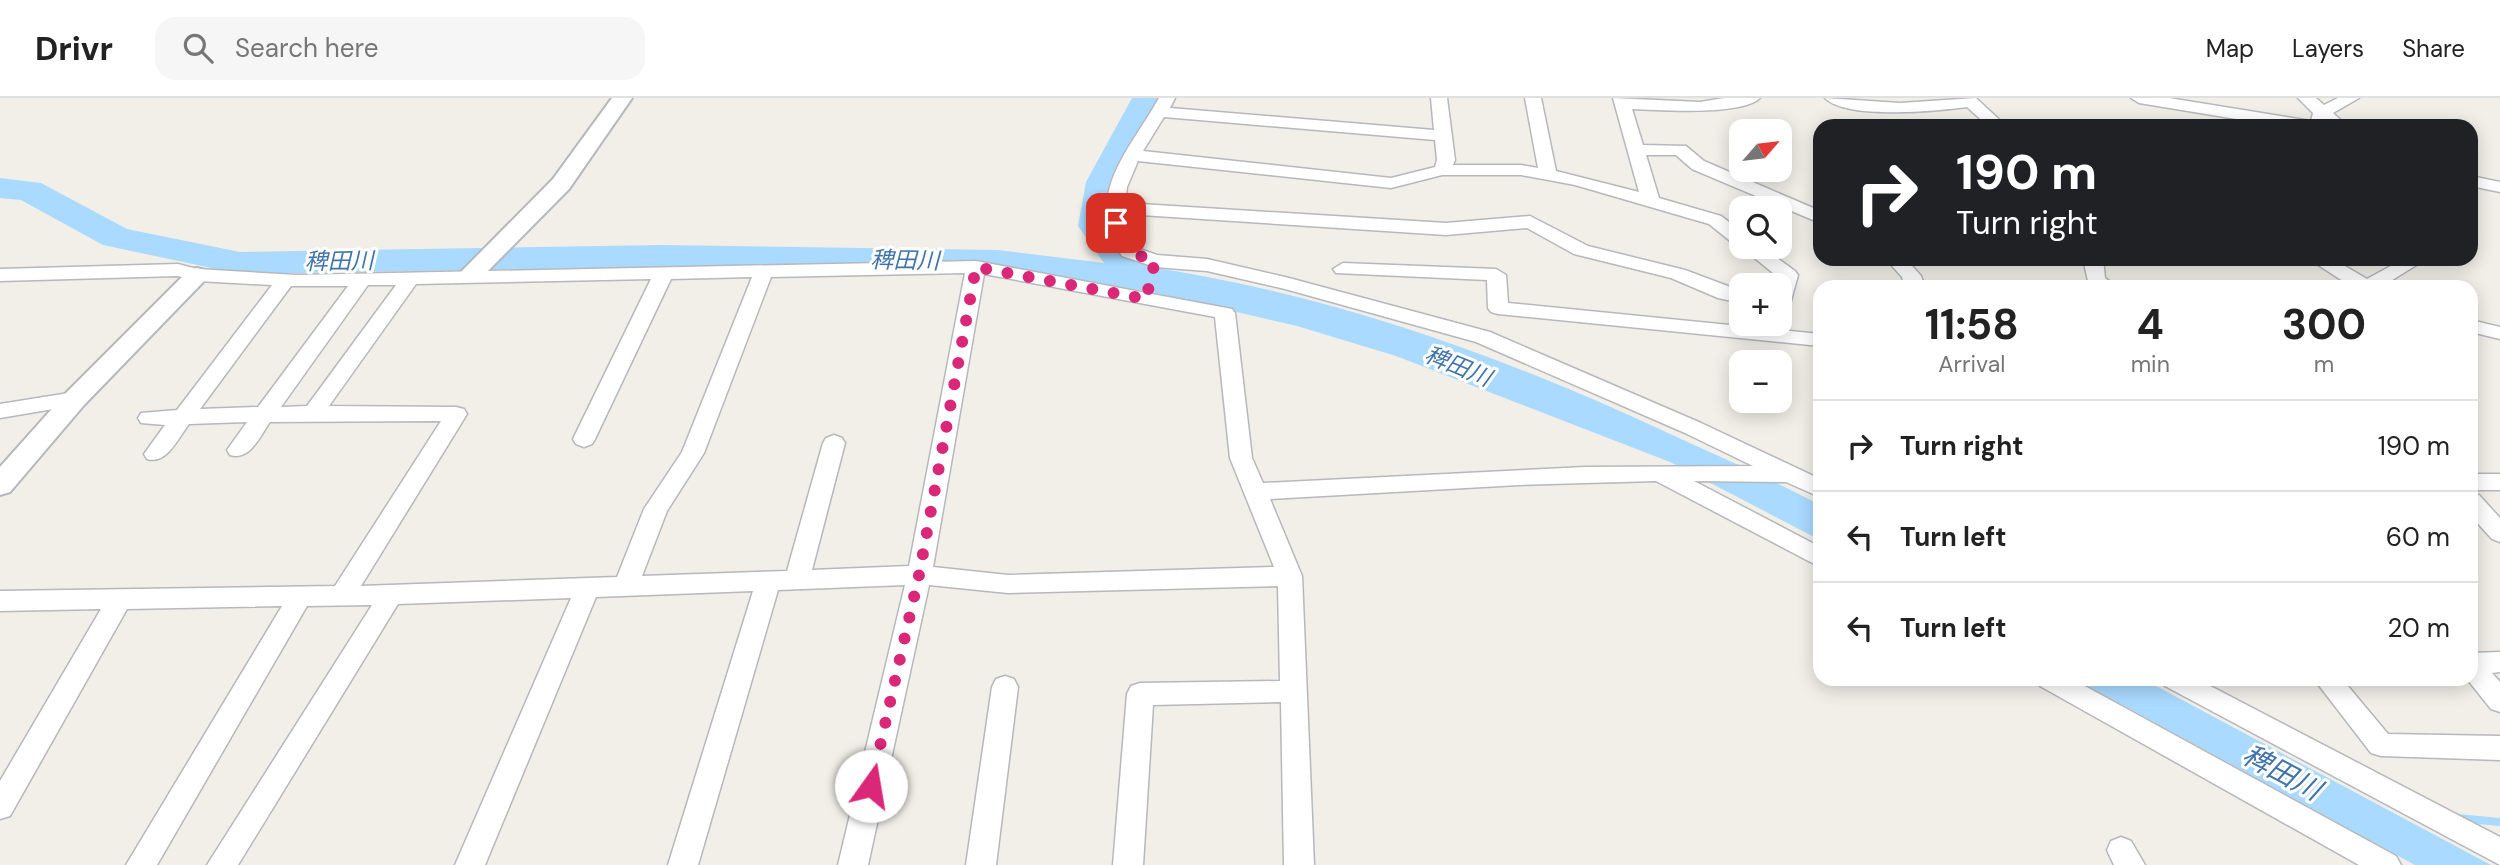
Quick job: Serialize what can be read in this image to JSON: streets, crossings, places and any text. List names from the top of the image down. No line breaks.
{"water":["稗田川"],"north":"top right","page":{"header":"Drivr","search":"Search here","nav":["Map","Layers","Share"],"map_buttons":["+","−"],"turn":["190 m","Turn right"],"eta":["11:58","Arrival","4","min","300","m"],"list":[{"name":"Turn right","value":"190 m"},{"name":"Turn left","value":"60 m"},{"name":"Turn left","value":"20 m"}]}}
